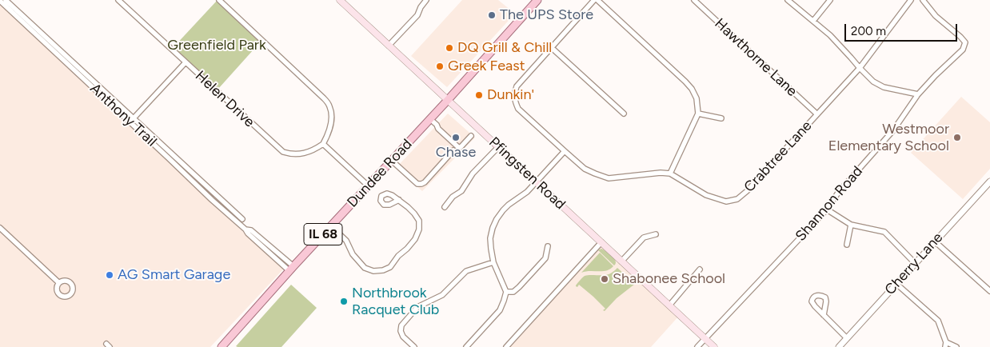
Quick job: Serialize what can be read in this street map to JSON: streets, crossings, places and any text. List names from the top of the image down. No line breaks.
{"streets":{"main road":["Dundee Road","Pfingsten Road","IL 68"],"street":["Hawthorne Lane","Helen Drive","Anthony Trail","Crabtree Lane","Shannon Road","Cherry Lane"]},"crossings":[["Hawthorne Lane","Crabtree Lane"],["Anthony Trail","Dundee Road"],["Dundee Road","Pfingsten Road"],["Pfingsten Road","Shannon Road"]],"parks":["Greenfield Park"],"places":["The UPS Store","DQ Grill & Chill","Greek Feast","Dunkin'","Chase","Westmoor Elementary School","AG Smart Garage","Shabonee School","Northbrook Racquet Club"],"scale_bar":"200 m"}
